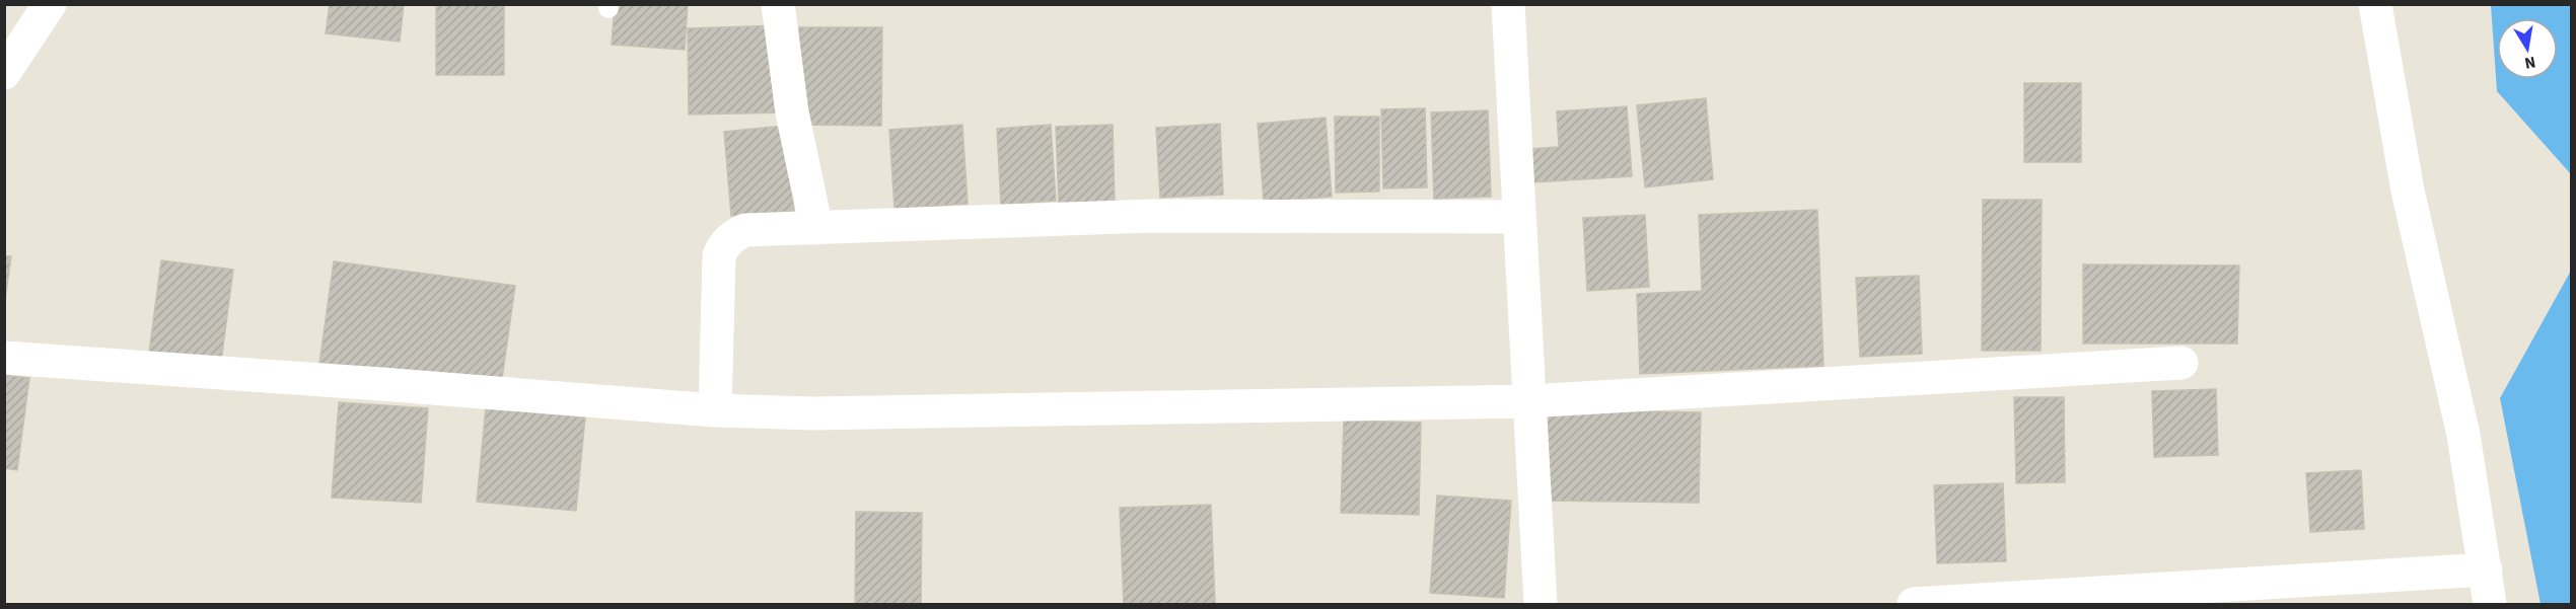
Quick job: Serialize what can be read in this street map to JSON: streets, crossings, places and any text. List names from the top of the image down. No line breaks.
{"north":"bottom"}
